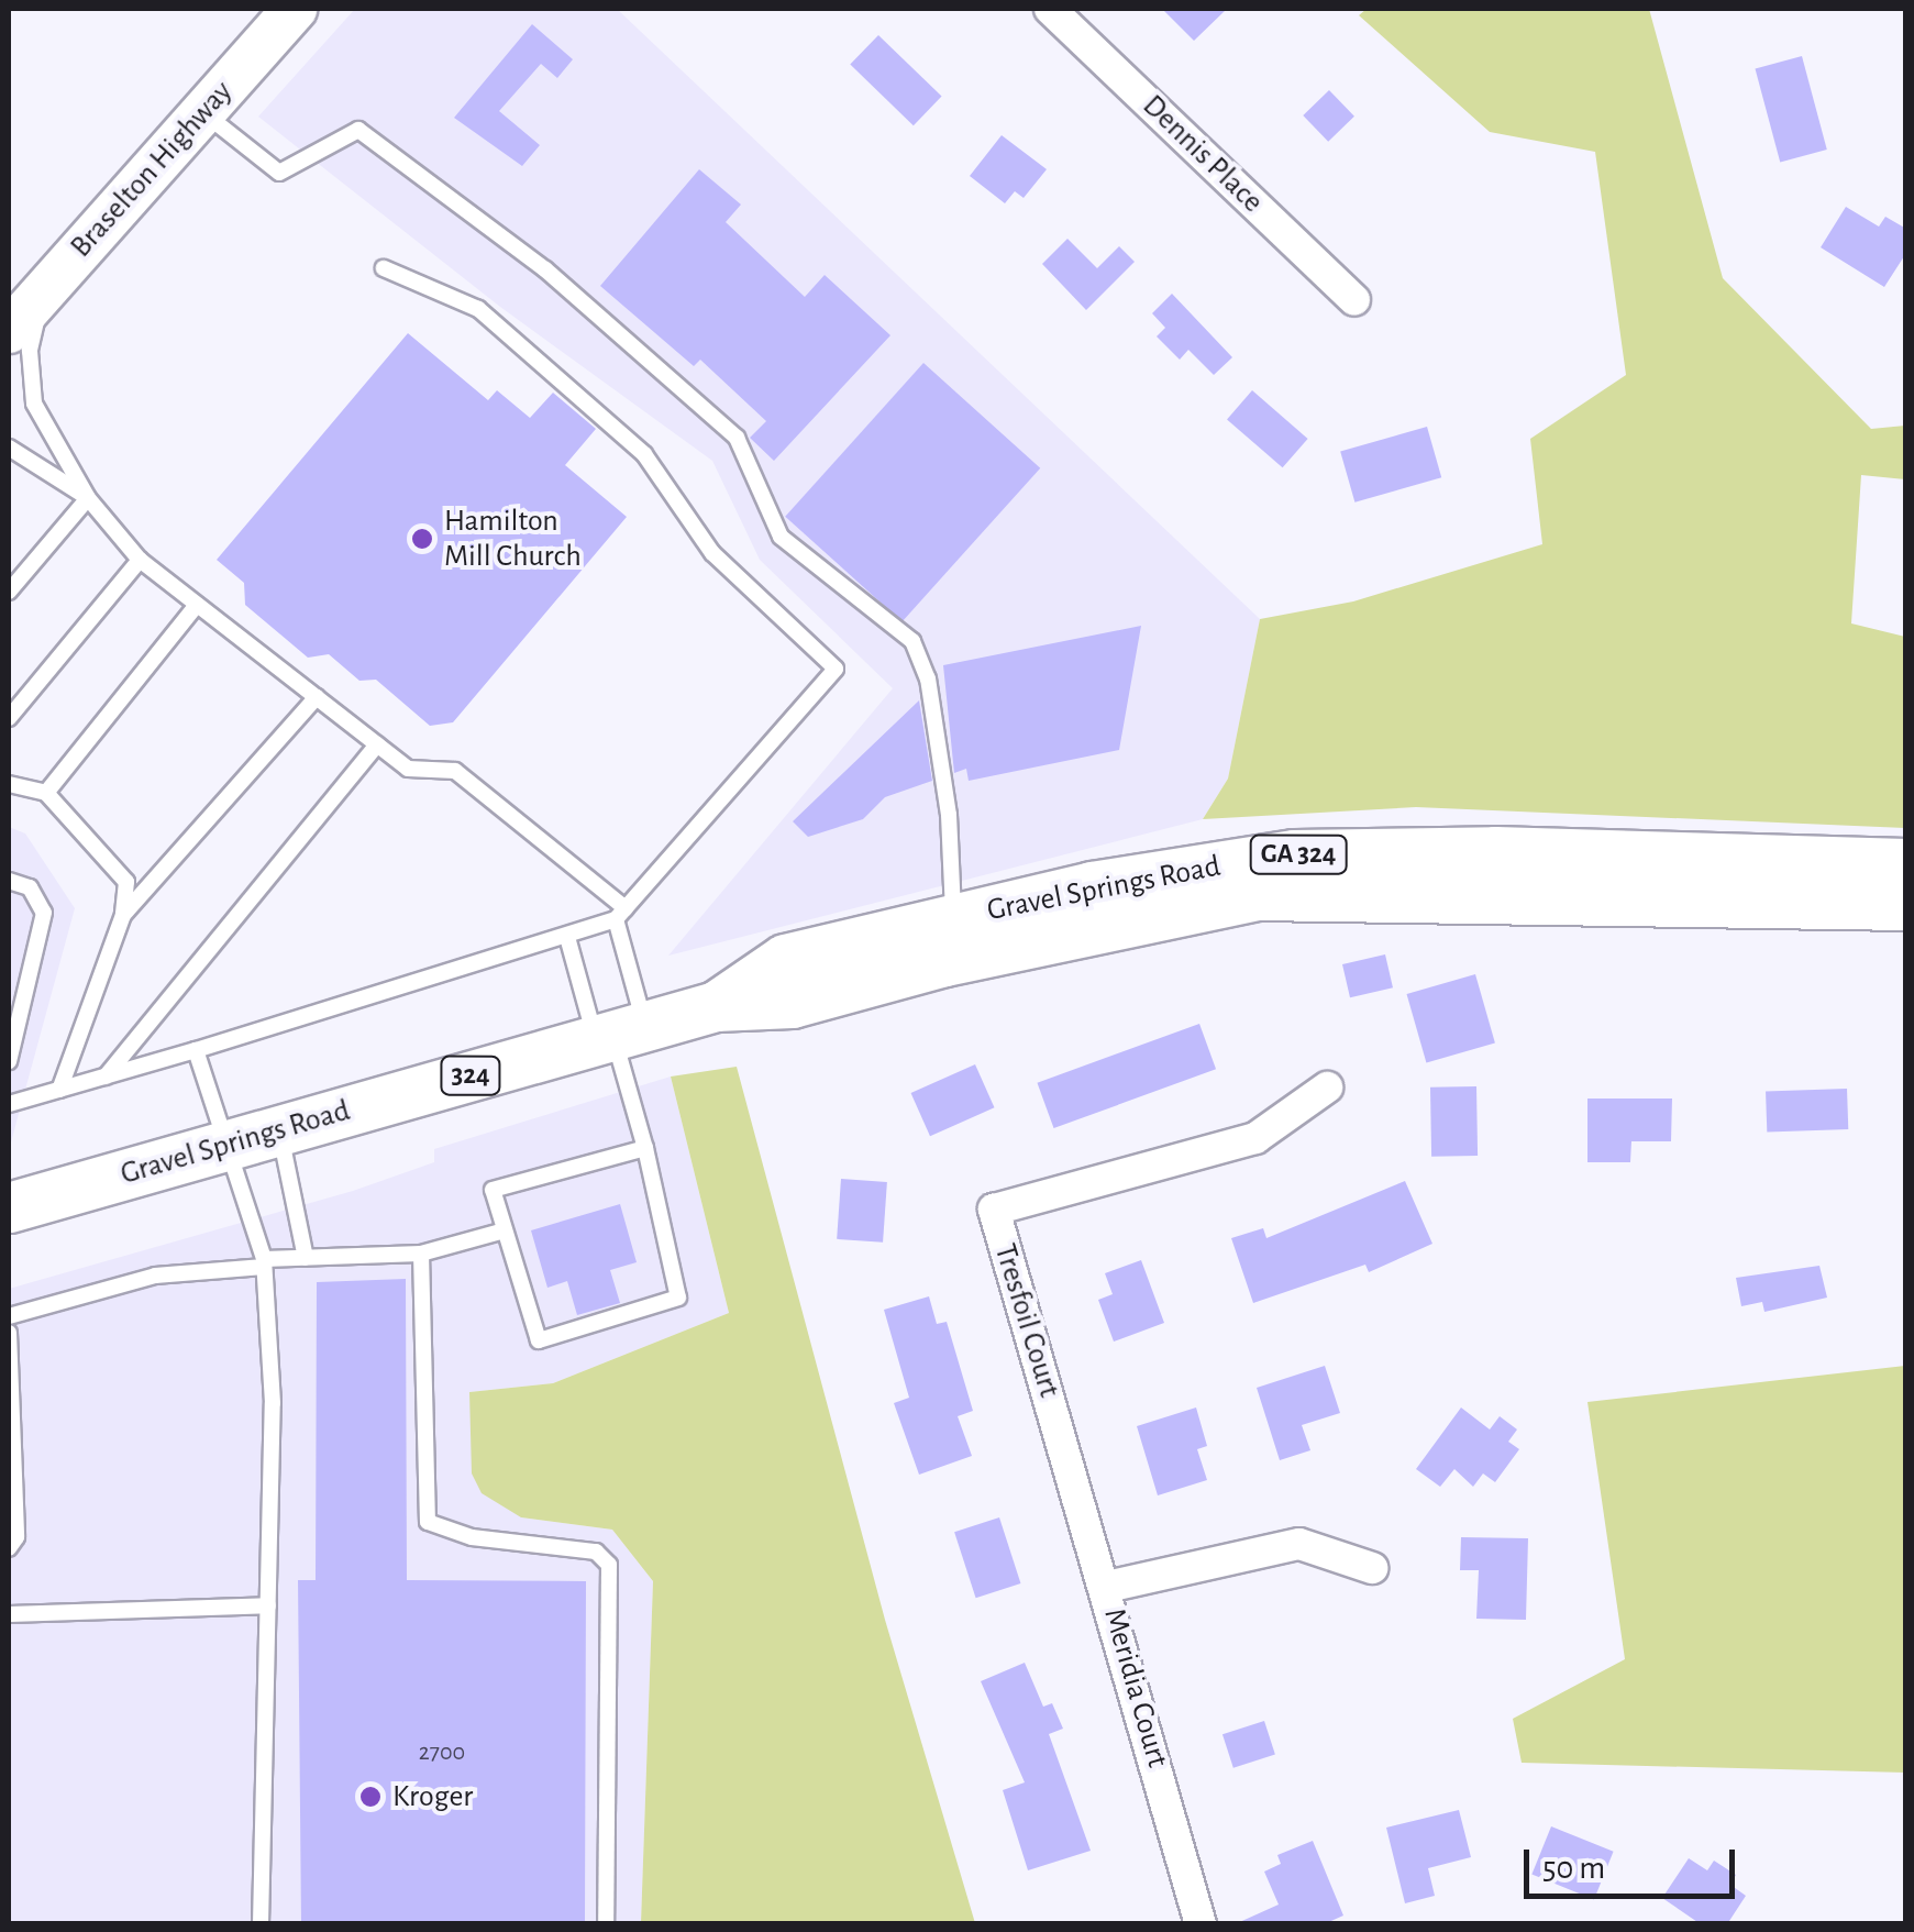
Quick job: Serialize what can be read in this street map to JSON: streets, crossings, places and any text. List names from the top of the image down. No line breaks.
{"streets":{"main road":["Braselton Highway","GA 324","Gravel Springs Road","324"],"street":["Dennis Place","Tresfoil Court","Meridia Court"]},"crossings":[["Tresfoil Court","Meridia Court"]],"places":["Hamilton Mill Church","Kroger"],"house_numbers":["2700"],"scale_bar":"50 m"}
